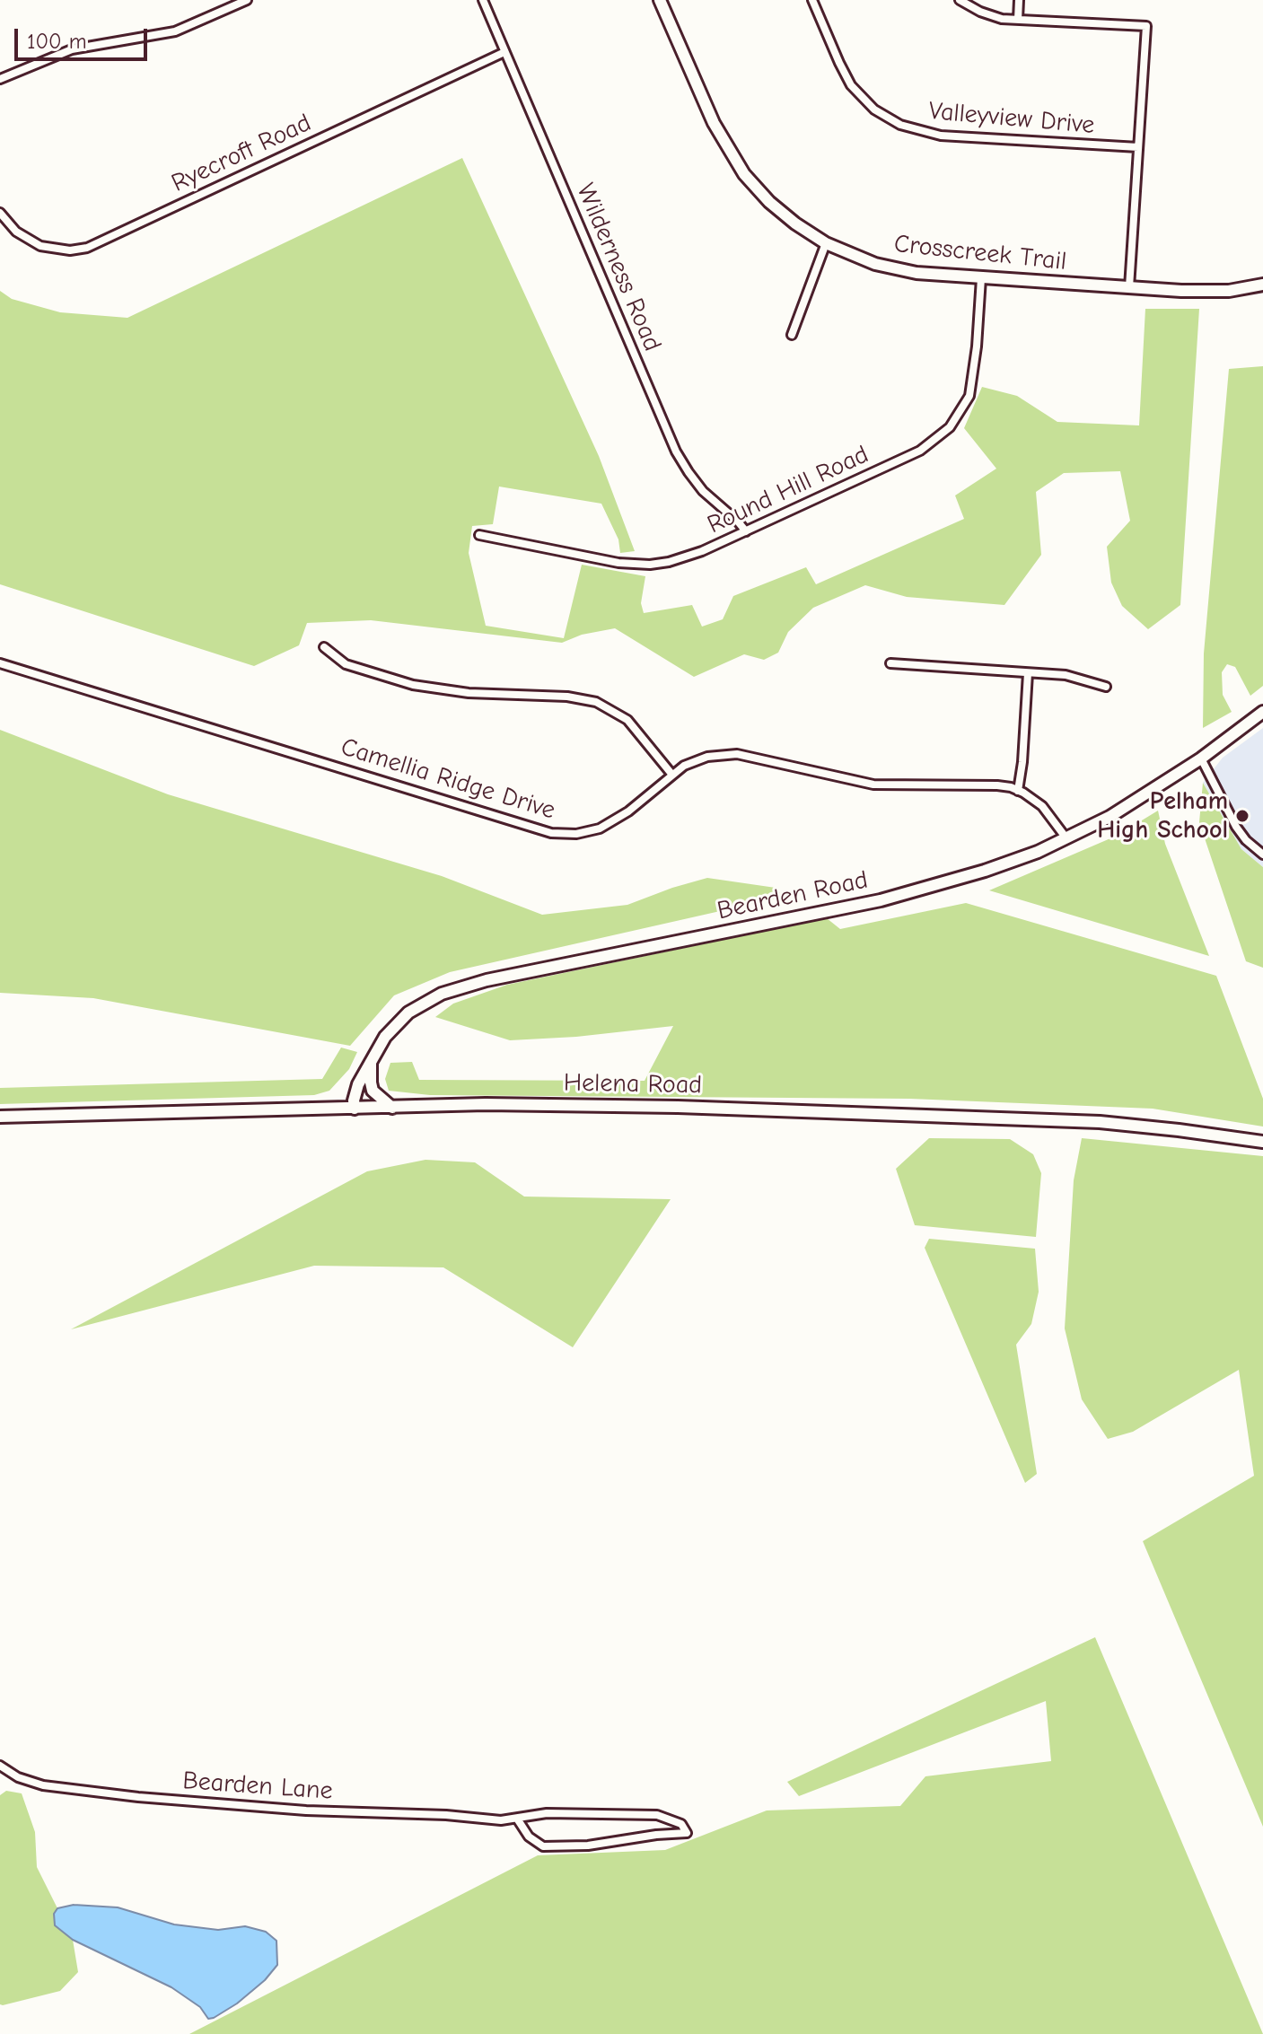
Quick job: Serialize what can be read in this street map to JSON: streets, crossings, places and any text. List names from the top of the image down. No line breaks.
{"streets":{"street":["Valleyview Drive","Ryecroft Road","Crosscreek Trail","Wilderness Road","Round Hill Road","Camellia Ridge Drive","Bearden Road","Helena Road","Bearden Lane"]},"crossings":[["Ryecroft Road","Wilderness Road"],["Crosscreek Trail","Round Hill Road"],["Wilderness Road","Round Hill Road"],["Bearden Road","Helena Road"]],"places":["Pelham High School"],"scale_bar":"100 m"}
